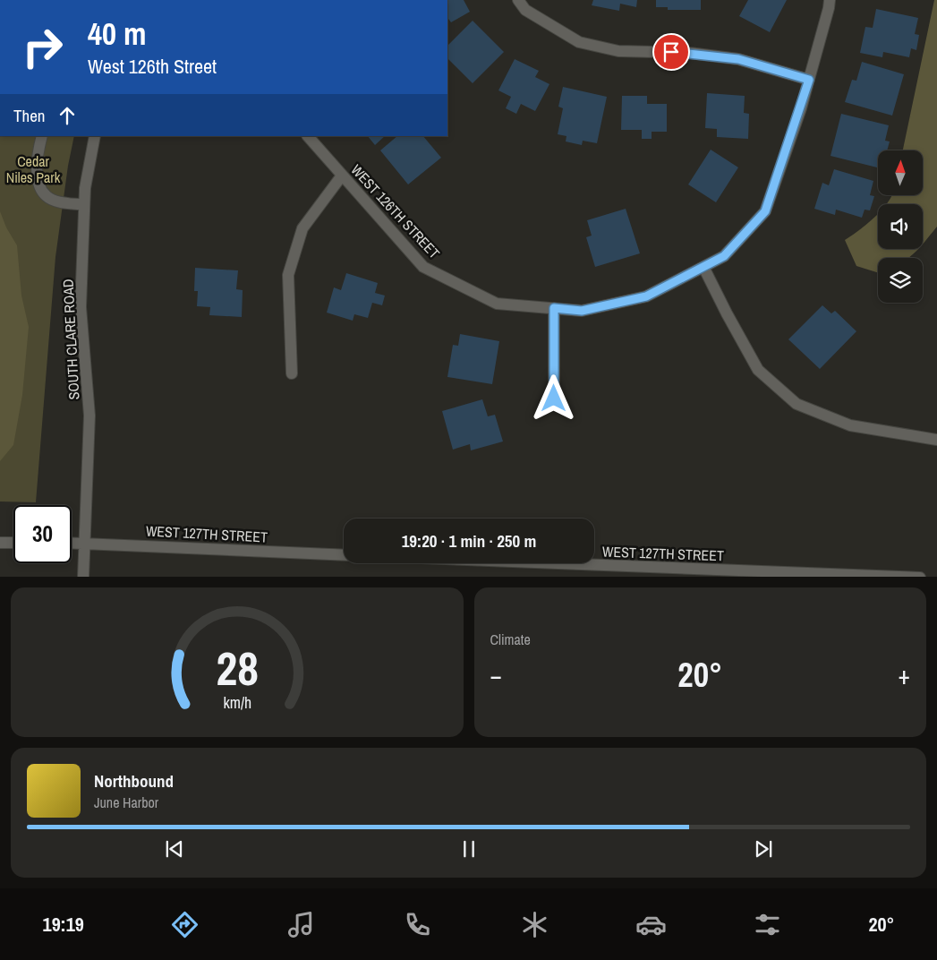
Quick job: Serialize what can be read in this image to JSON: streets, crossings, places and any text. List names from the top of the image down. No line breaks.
{"streets":{"street":["WEST 126TH STREET","SOUTH CLARE ROAD","WEST 127TH STREET"]},"crossings":[["SOUTH CLARE ROAD","WEST 127TH STREET"]],"parks":["Cedar Niles Park"],"north":"top","page":{"turn":["40 m","West 126th Street"],"then":"Then","limit":"30","trip":"19:20 · 1 min · 250 m","tile":"Climate","heat":["−","20°","+"],"song":["Northbound","June Harbor"],"tabs":["19:19","20°"],"gauge":["28","km/h"]}}
